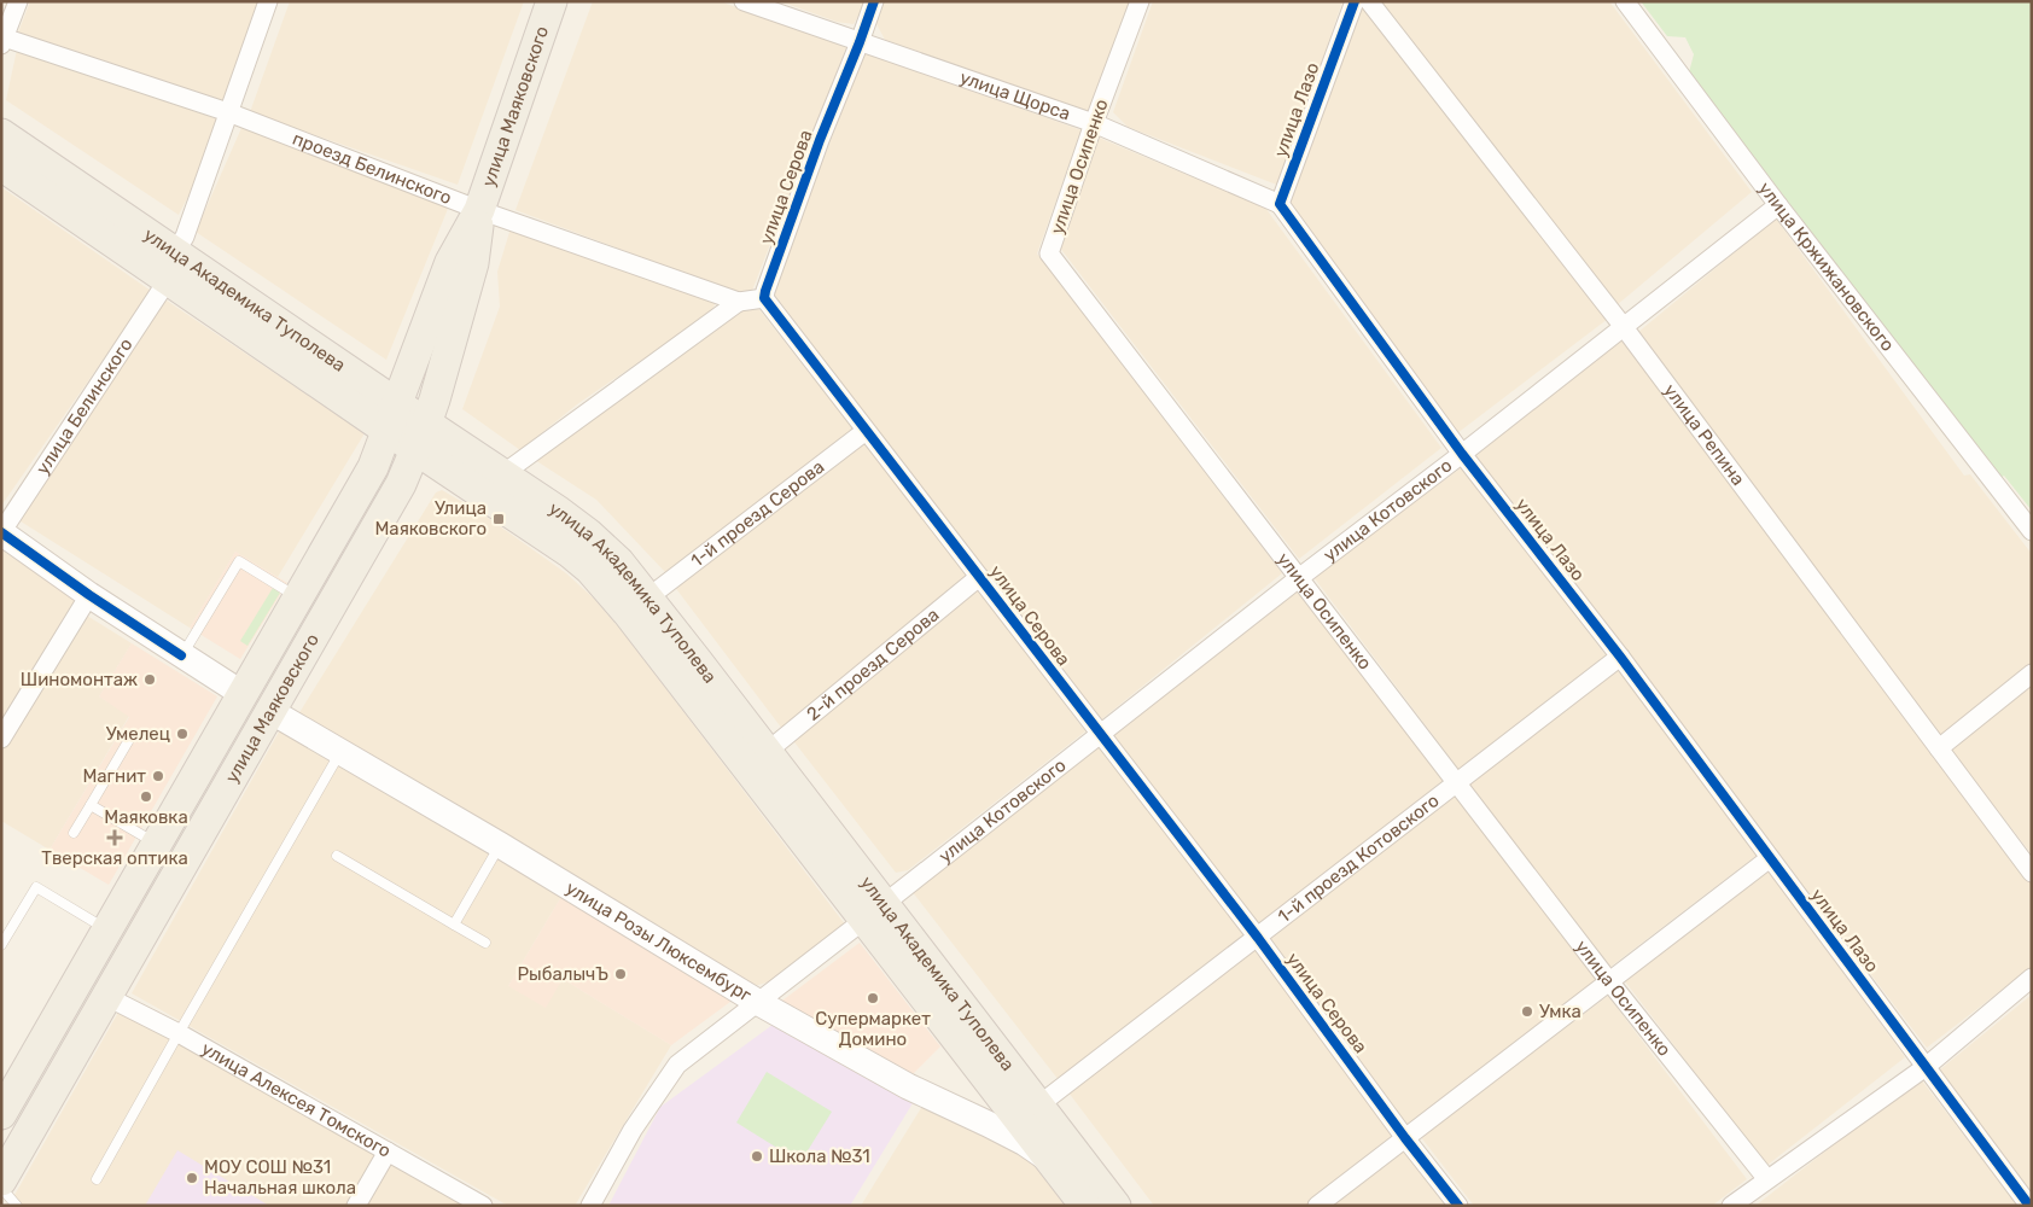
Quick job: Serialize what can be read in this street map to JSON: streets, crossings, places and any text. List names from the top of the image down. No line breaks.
{"streets":{"main road":["улица Маяковского","улица Академика Туполева"],"street":["улица Щорса","улица Лазо","улица Осипенко","проезд Белинского","улица Серова","улица Кржижановского","улица Белинского","улица Репина","улица Котовского","1-й проезд Серова","2-й проезд Серова","1-й проезд Котовского","улица Розы Люксембург","улица Алексея Томского"]},"crossings":[["улица Щорса","улица Лазо"],["улица Щорса","улица Осипенко"],["улица Щорса","улица Серова"],["улица Маяковского","проезд Белинского"],["улица Маяковского","улица Академика Туполева"],["улица Маяковского","улица Розы Люксембург"],["улица Маяковского","улица Алексея Томского"],["улица Лазо","улица Котовского"],["улица Лазо","1-й проезд Котовского"],["улица Осипенко","улица Котовского"],["улица Осипенко","1-й проезд Котовского"],["проезд Белинского","улица Серова"],["проезд Белинского","улица Академика Туполева"],["проезд Белинского","улица Белинского"],["улица Серова","улица Котовского"],["улица Серова","1-й проезд Серова"],["улица Серова","2-й проезд Серова"],["улица Серова","1-й проезд Котовского"],["улица Кржижановского","улица Котовского"],["улица Академика Туполева","улица Белинского"],["улица Академика Туполева","улица Котовского"],["улица Академика Туполева","1-й проезд Серова"],["улица Академика Туполева","2-й проезд Серова"],["улица Академика Туполева","1-й проезд Котовского"],["улица Академика Туполева","улица Розы Люксембург"],["улица Репина","улица Котовского"],["улица Котовского","улица Розы Люксембург"]],"places":{"transit":["Улица Маяковского"],"other":["Шиномонтаж","Умелец","Магнит","Маяковка","РыбалычЪ","Супермаркет Домино","Умка","Школа №31","МОУ СОШ №31 Начальная школа"],"health":["Тверская оптика"]}}
